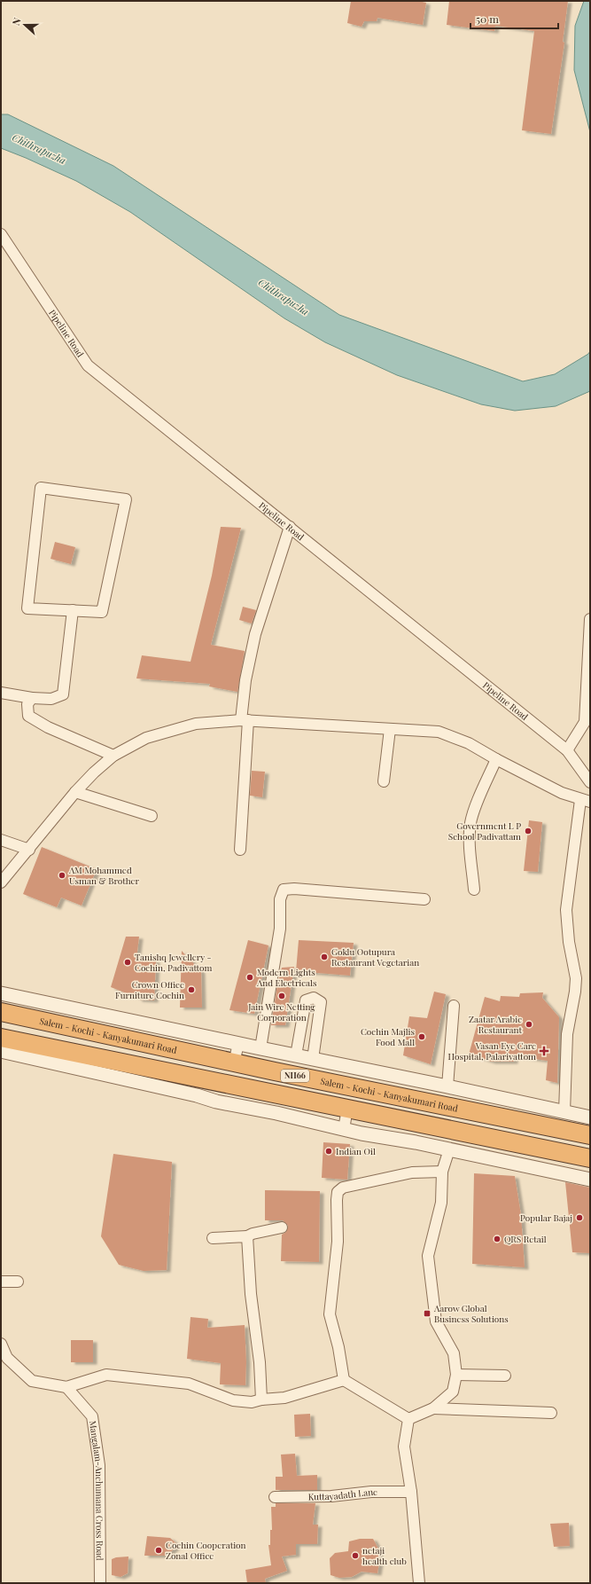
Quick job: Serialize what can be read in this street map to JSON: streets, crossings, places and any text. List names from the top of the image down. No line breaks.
{"streets":{"highway":["Salem - Kochi - Kanyakumari Road","NH66"],"street":["Pipeline Road","Mangalam-Anchumana Cross Road","Kuttayadath Lane"]},"water":["Chithrapuzha"],"places":{"other":["Government L P School Padivattam","AM Mohammed Usman & Brother","Goklu Ootupura Restaurant Vegetarian","Tanishq Jewellery - Cochin, Padivattom","Modern Lights And Electricals","Crown Office Furniture Cochin","Jain Wire Netting Corporation","Zaatar Arabic Restaurant","Cochin Majlis Food Mall","Indian Oil","Popular Bajaj","QRS Retail","Cochin Cooperation Zonal Office","netaji health club"],"health":["Vasan Eye Care Hospital, Palarivattom"],"transit":["Aarow Global Business Solutions"]},"scale_bar":"50 m","north":"left"}
